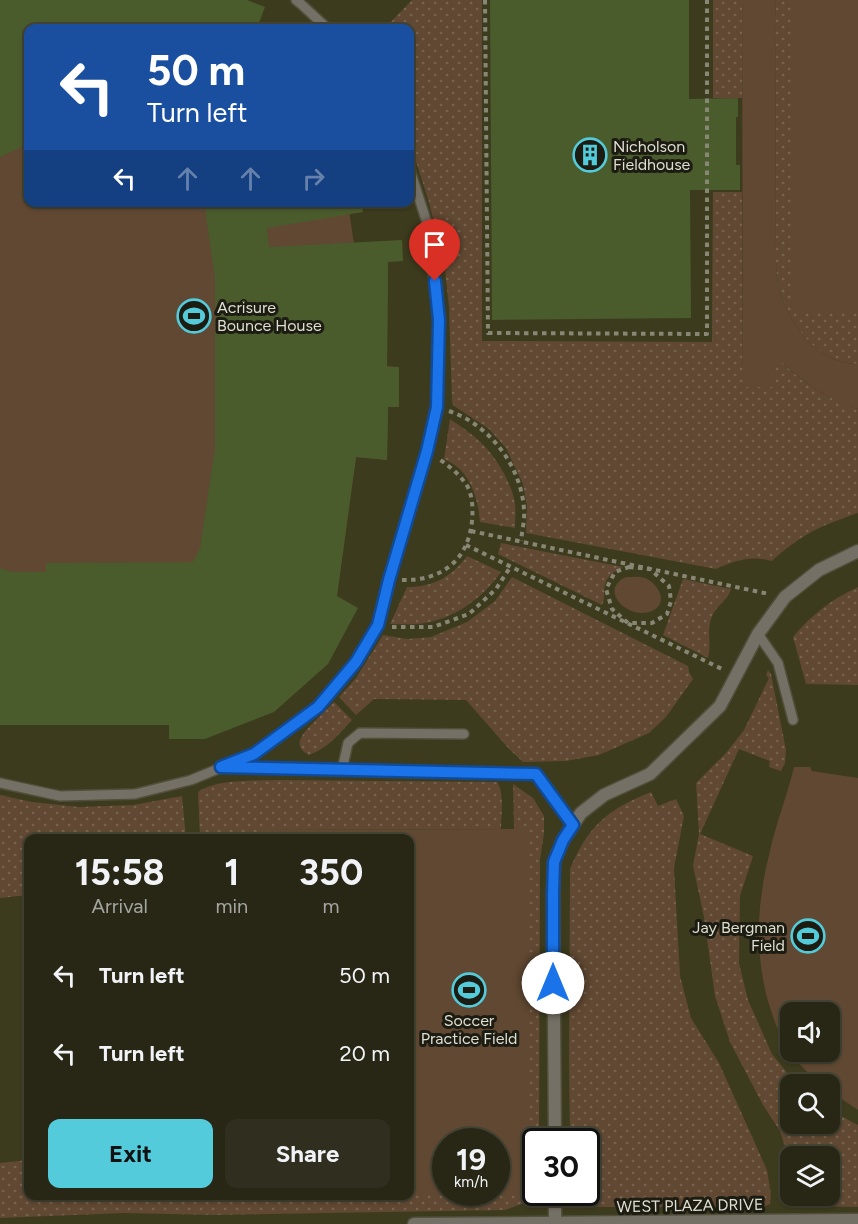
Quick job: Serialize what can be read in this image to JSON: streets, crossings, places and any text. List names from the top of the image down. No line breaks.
{"streets":{"street":["WEST PLAZA DRIVE"]},"places":{"building":["Nicholson Fieldhouse"],"sports":["Acrisure Bounce House","Jay Bergman Field","Soccer Practice Field"]},"page":{"turn":["50 m","Turn left"],"eta":["15:58","Arrival","1","min","350","m"],"list":[{"name":"Turn left","value":"50 m"},{"name":"Turn left","value":"20 m"}],"buttons":["Exit","Share"],"speed":"19 km/h","limit":"30"}}
